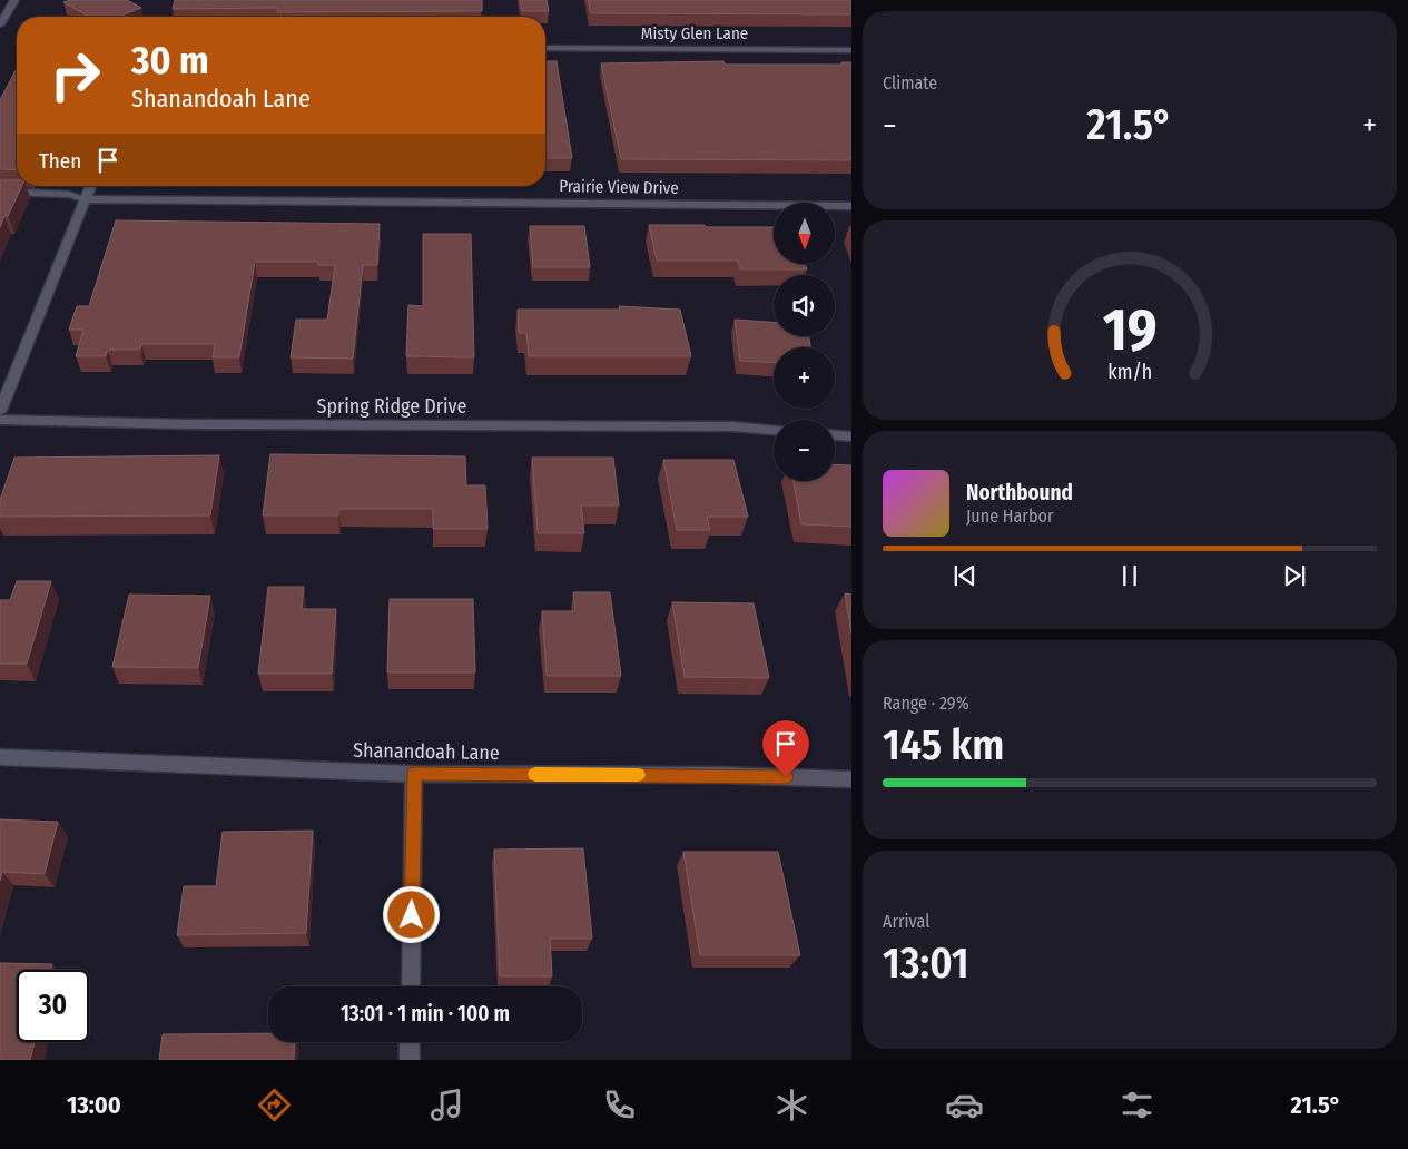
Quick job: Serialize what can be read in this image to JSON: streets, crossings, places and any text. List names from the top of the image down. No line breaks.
{"streets":{"street":["Misty Glen Lane","Prairie View Drive","Spring Ridge Drive","Shanandoah Lane"]},"north":"bottom","page":{"tile":["Climate",["Range · 29%","145 km"],["Arrival","13:01"]],"turn":["30 m","Shanandoah Lane"],"heat":["−","21.5°","+"],"then":"Then","map_buttons":["+","−"],"song":["Northbound","June Harbor"],"limit":"30","trip":"13:01 · 1 min · 100 m","tabs":["13:00","21.5°"],"gauge":["19","km/h"]}}
